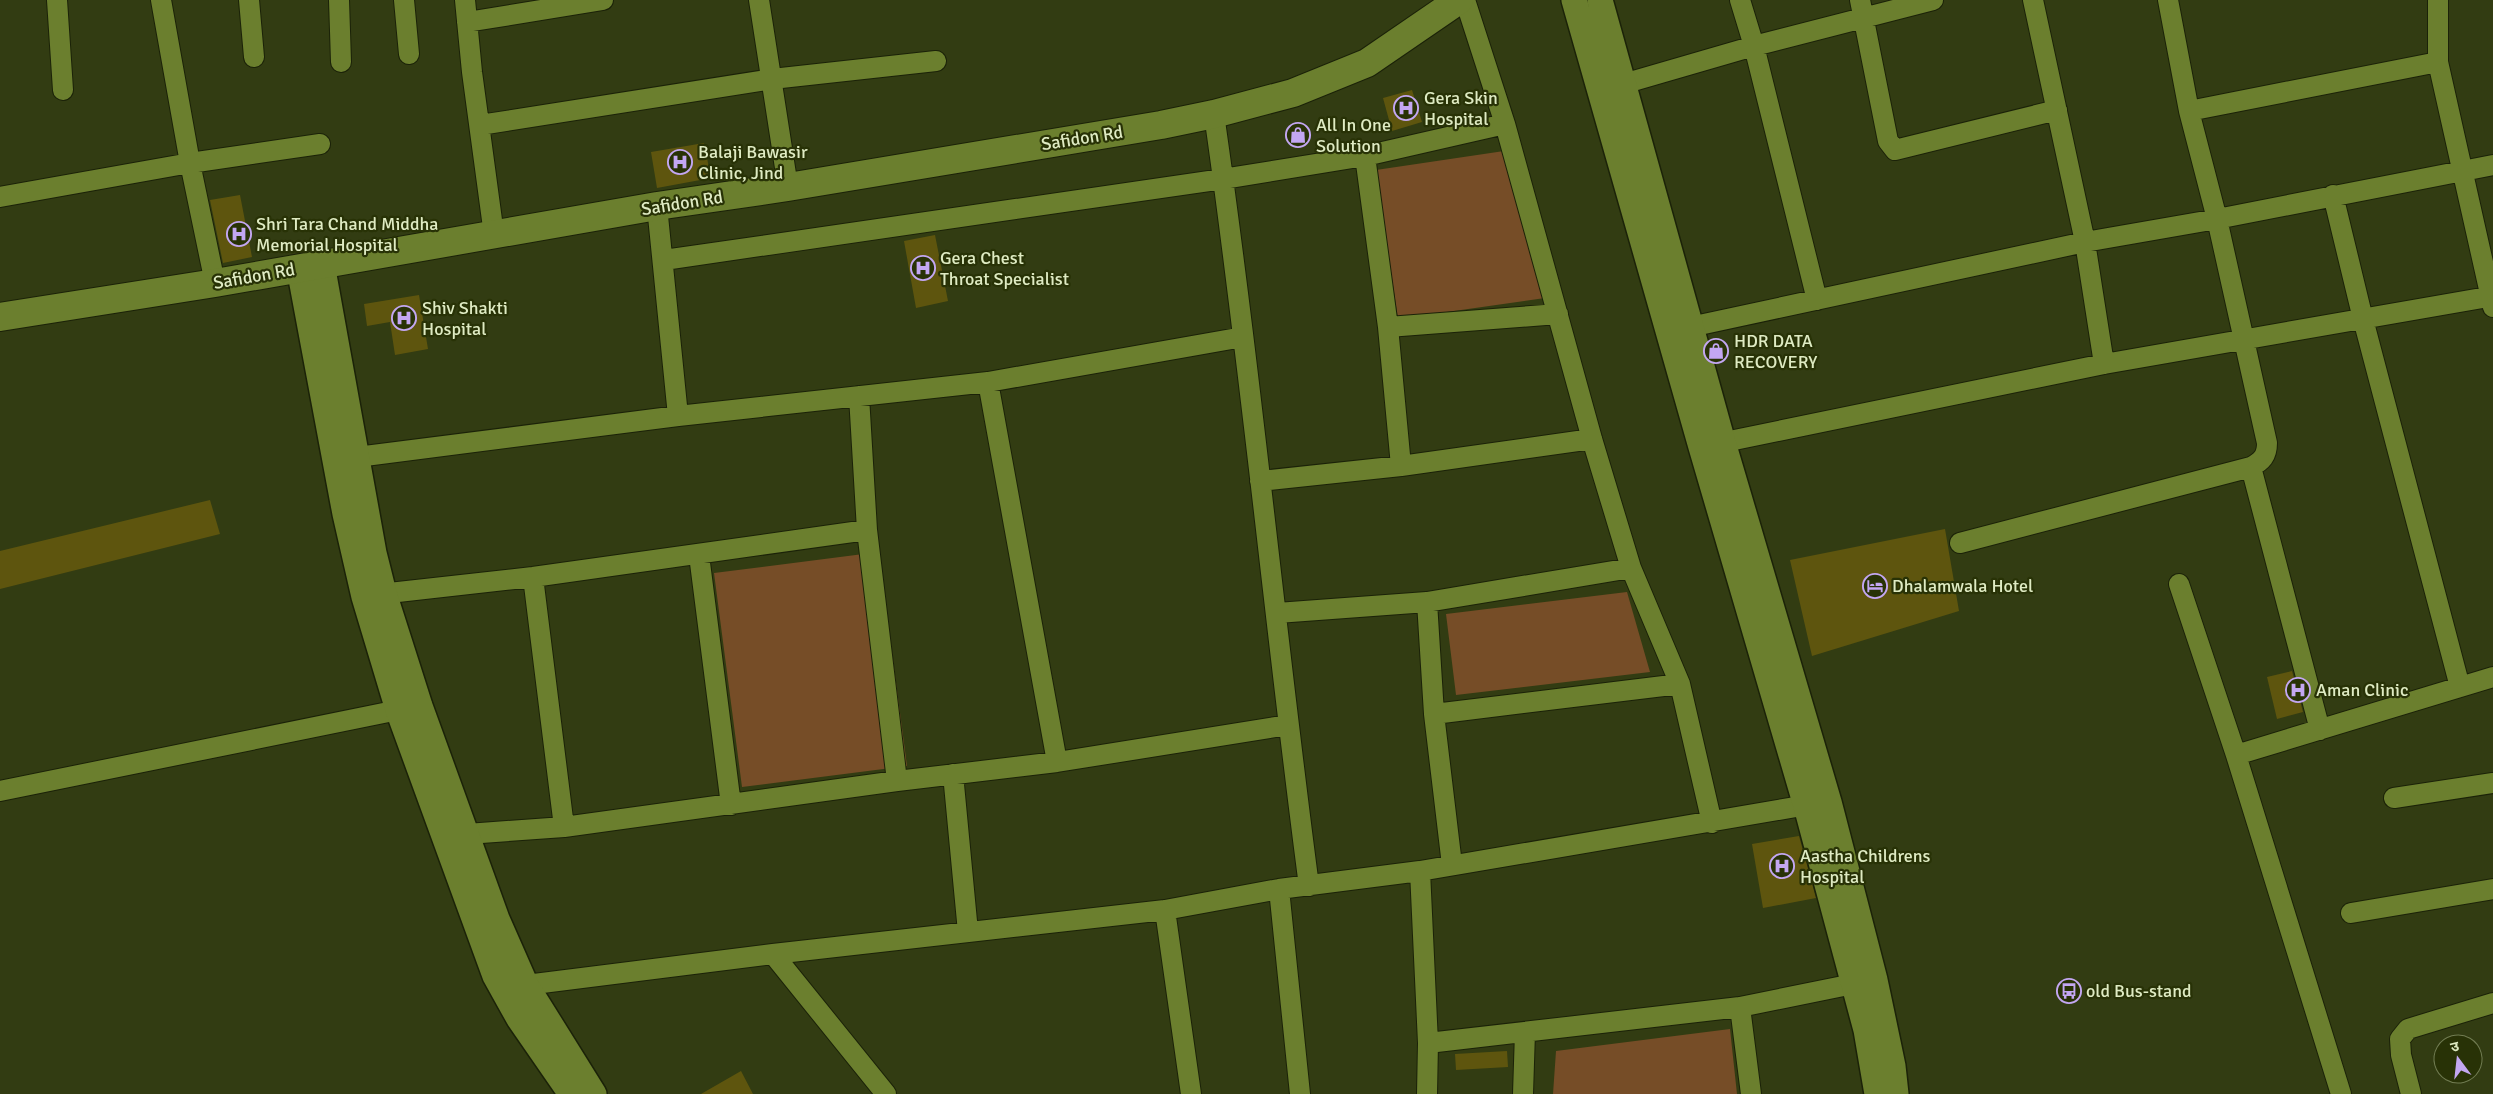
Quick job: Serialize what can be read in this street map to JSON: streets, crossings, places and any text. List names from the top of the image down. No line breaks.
{"streets":{"main road":["Safidon Rd"]},"places":{"hospital":["Gera Skin Hospital","Balaji Bawasir Clinic, Jind","Shri Tara Chand Middha Memorial Hospital","Gera Chest Throat Specialist","Shiv Shakti Hospital","Aman Clinic","Aastha Childrens Hospital"],"shop":["All In One Solution","HDR DATA RECOVERY"],"hotel":["Dhalamwala Hotel"],"bus stop":["old Bus-stand"]},"north":"top"}
